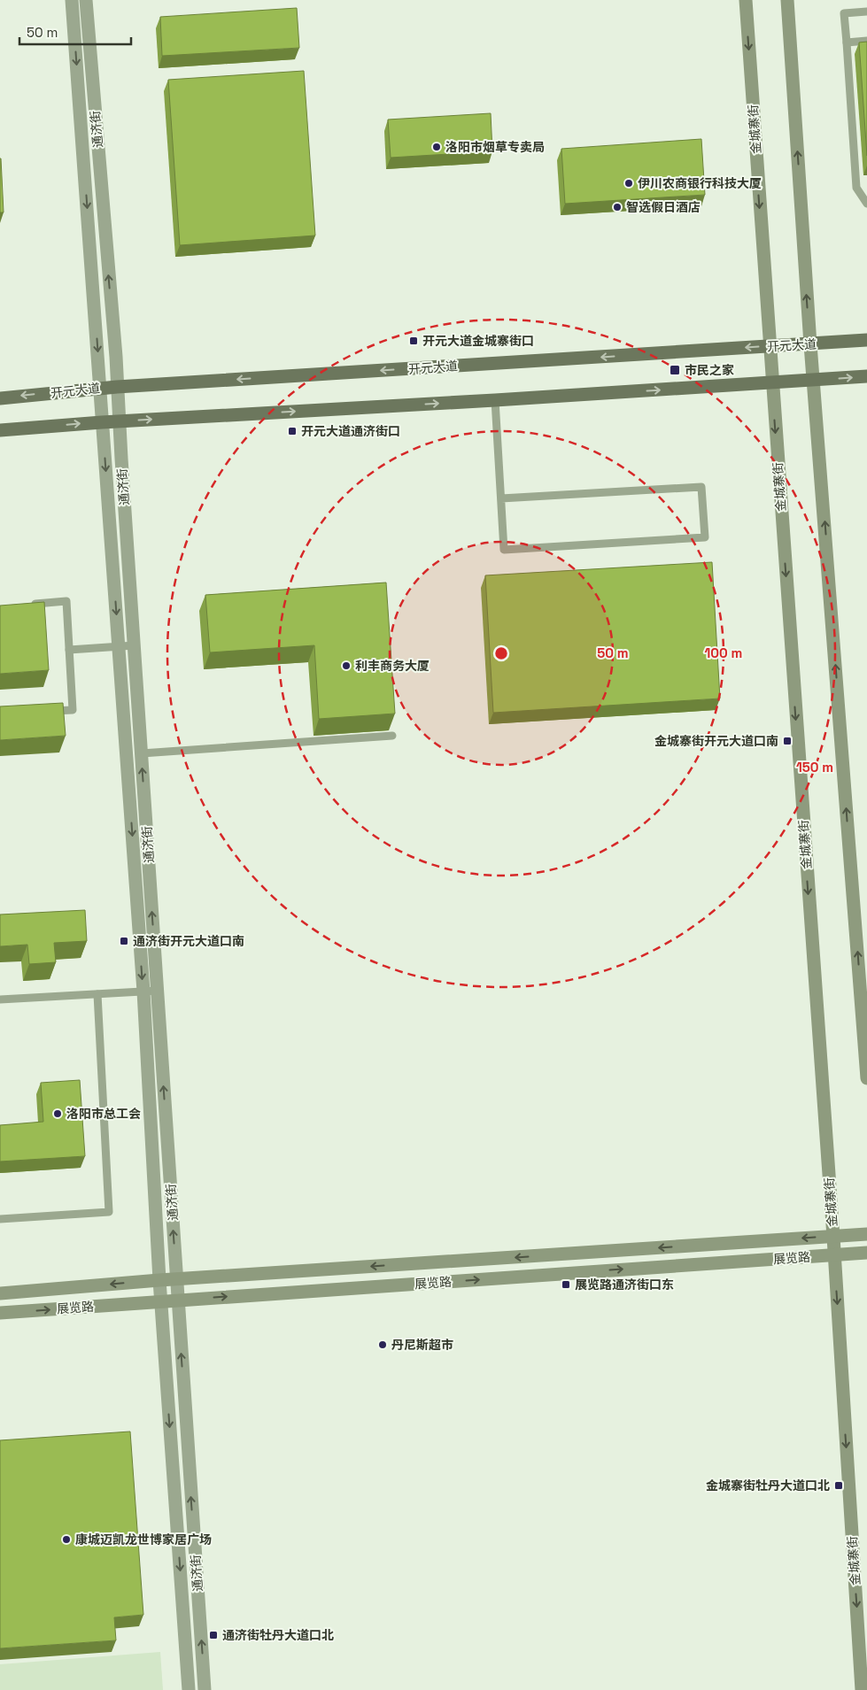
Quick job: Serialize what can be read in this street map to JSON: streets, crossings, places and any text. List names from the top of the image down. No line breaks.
{"streets":{"main road":["金城寨街","开元大道","展览路"],"street":["通济街"]},"crossings":[["通济街","开元大道"],["通济街","展览路"],["金城寨街","开元大道"],["金城寨街","展览路"]],"places":{"other":["洛阳市烟草专卖局","伊川农商银行科技大厦","智选假日酒店","利丰商务大厦","洛阳市总工会","丹尼斯超市","康城迈凯龙世博家居广场"],"transit":["开元大道金城寨街口","市民之家","开元大道通济街口","金城寨街开元大道口南","通济街开元大道口南","展览路通济街口东","金城寨街牡丹大道口北","通济街牡丹大道口北"]},"scale_bar":"50 m","rings":["50 m","100 m","150 m"]}
